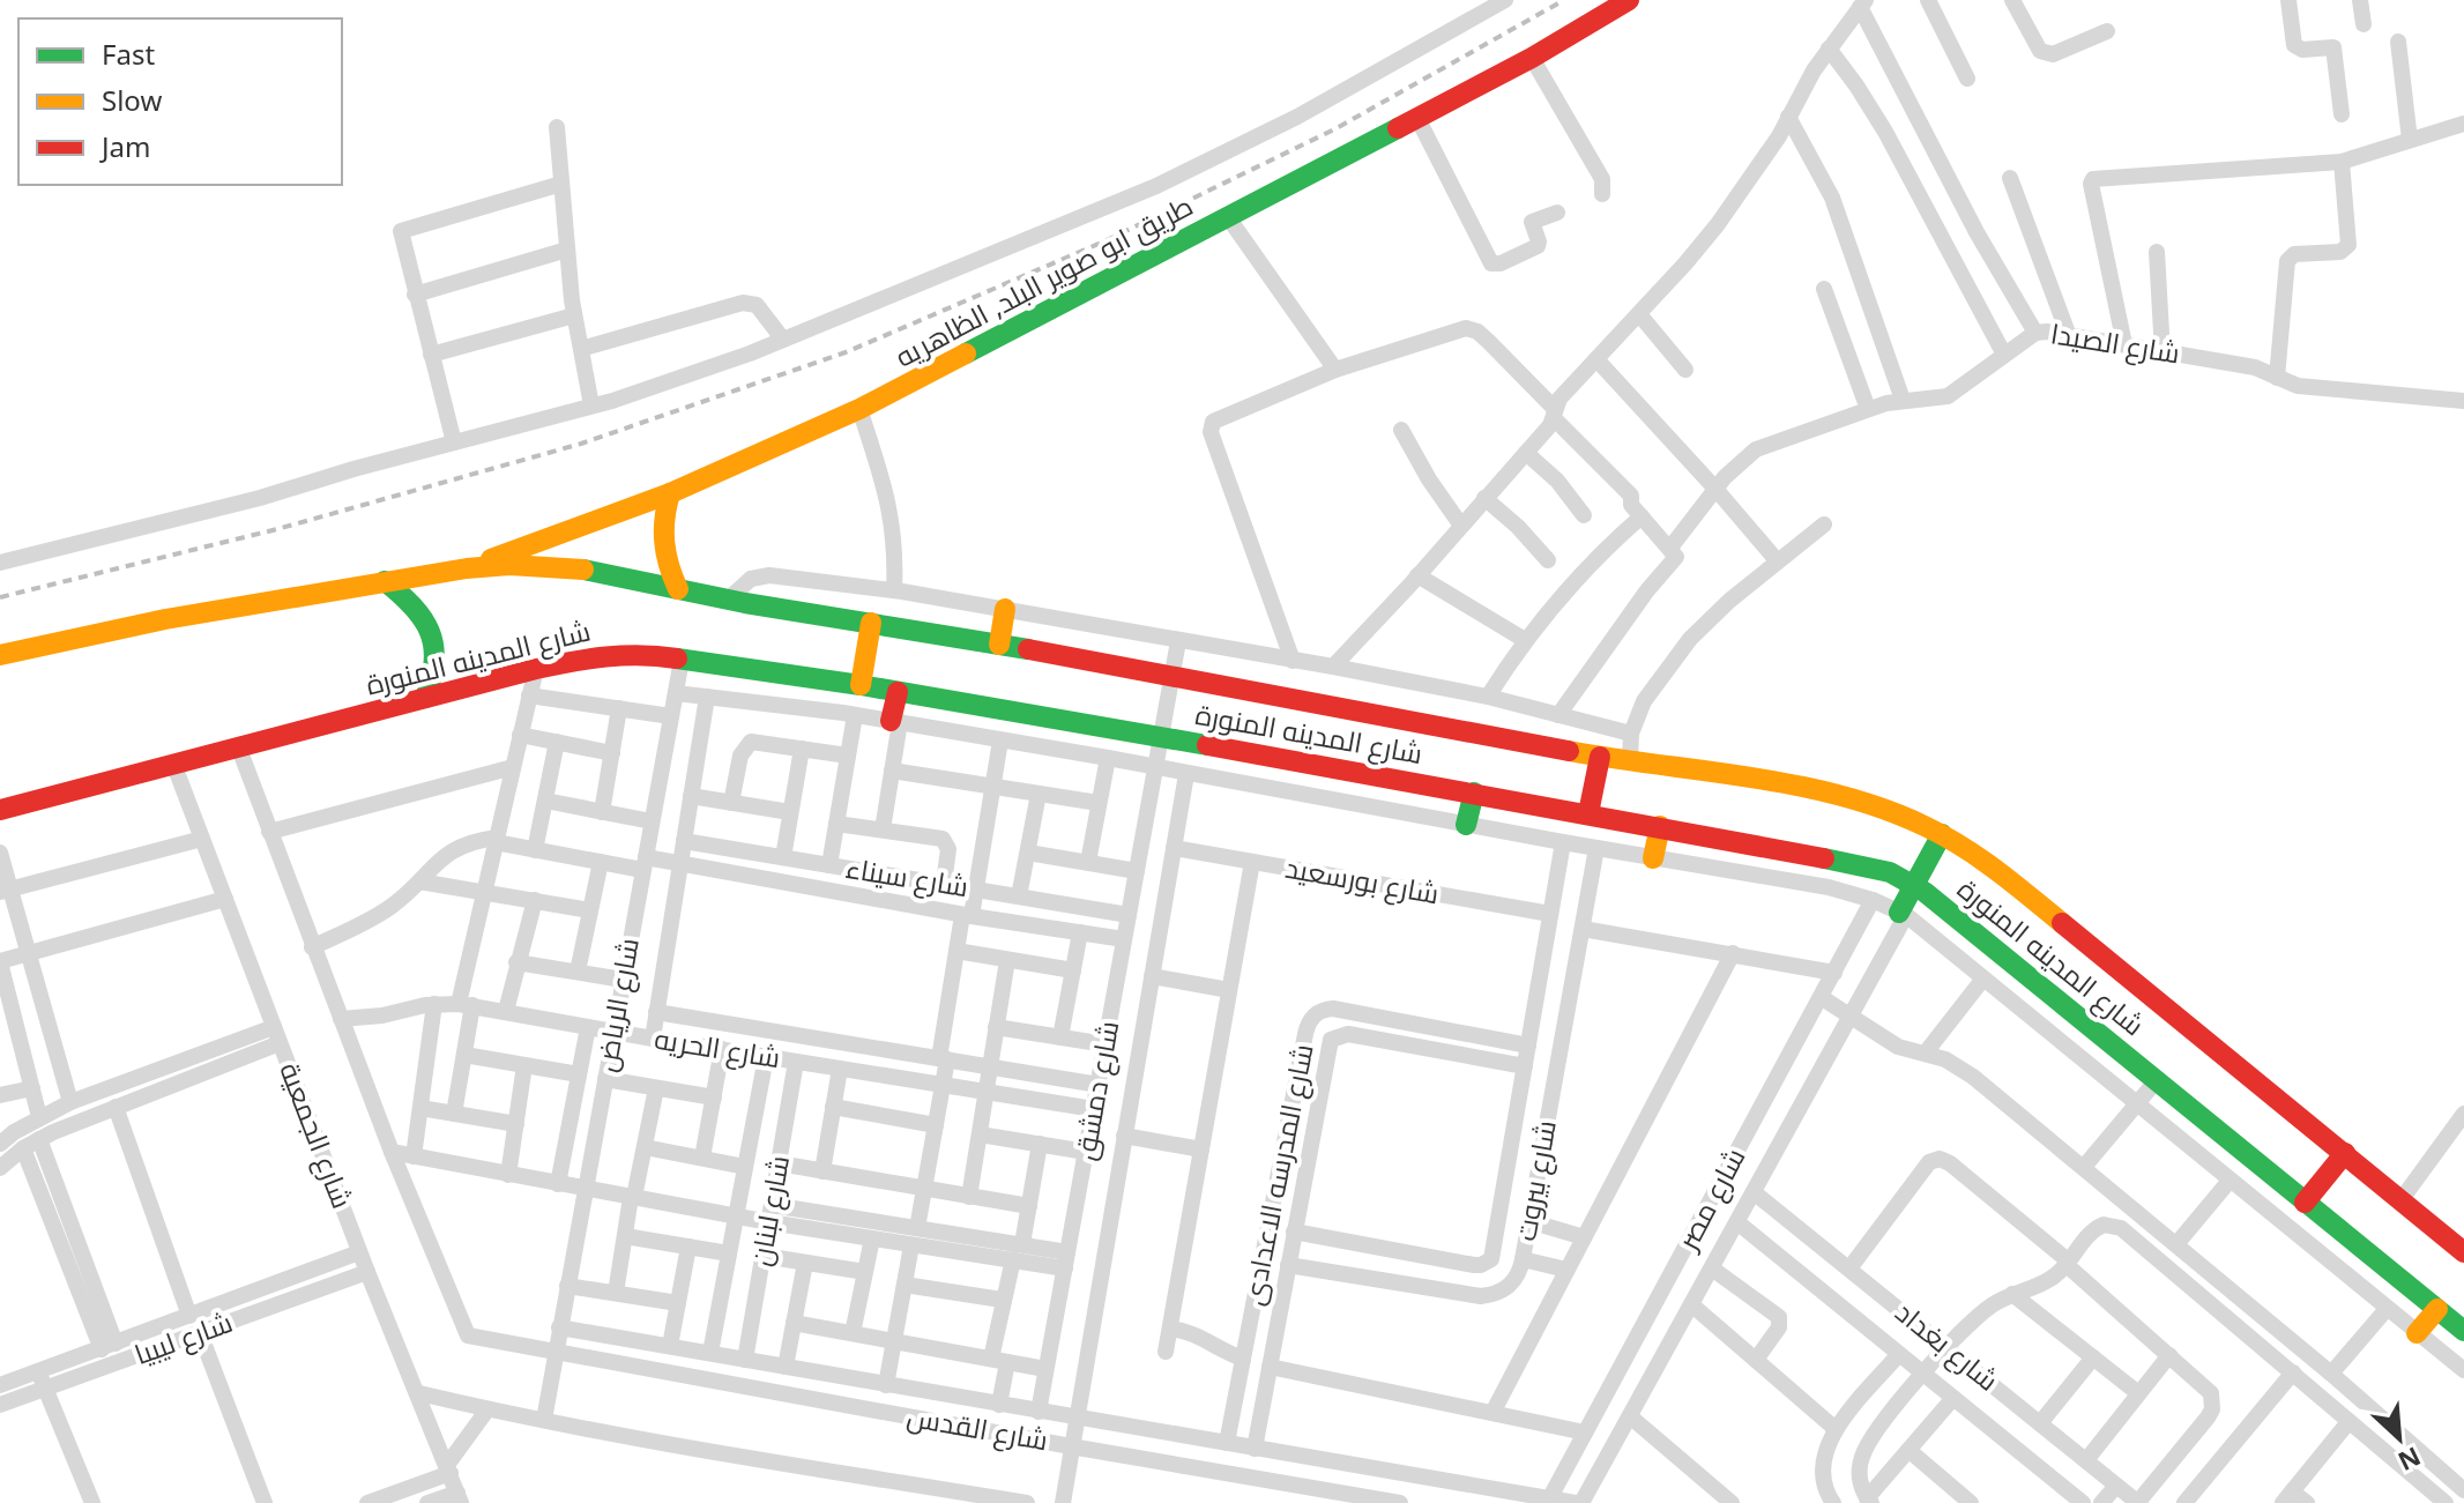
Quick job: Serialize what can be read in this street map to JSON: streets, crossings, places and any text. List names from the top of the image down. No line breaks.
{"streets":{"main road":["طريق ابو صوير البلد, الظاهريه","شارع المدينه المنورة"],"street":["شارع الصيدا","شارع سيناء","شارع بورسعيد","شارع الرياض","شارع الحريه","شارع دمشق","شارع الجمعية","شارع المدرسه الاعدادى","شارع بيروت","شارع مصر","شارع لبنان","شارع ليبيا","شارع بغداد","شارع القدس"]},"crossings":[["طريق ابو صوير البلد, الظاهريه","شارع المدينه المنورة"],["شارع المدينه المنورة","شارع الرياض"],["شارع المدينه المنورة","شارع دمشق"],["شارع المدينه المنورة","شارع الجمعية"],["شارع سيناء","شارع الرياض"],["شارع سيناء","شارع دمشق"],["شارع بورسعيد","شارع دمشق"],["شارع بورسعيد","شارع بيروت"],["شارع الرياض","شارع الحريه"],["شارع الرياض","شارع القدس"],["شارع الحريه","شارع دمشق"],["شارع الحريه","شارع لبنان"],["شارع دمشق","شارع القدس"],["شارع الجمعية","شارع ليبيا"],["شارع المدرسه الاعدادى","شارع بيروت"],["شارع مصر","شارع بغداد"],["شارع لبنان","شارع القدس"]],"legend":["Fast","Slow","Jam"],"north":"bottom right"}
